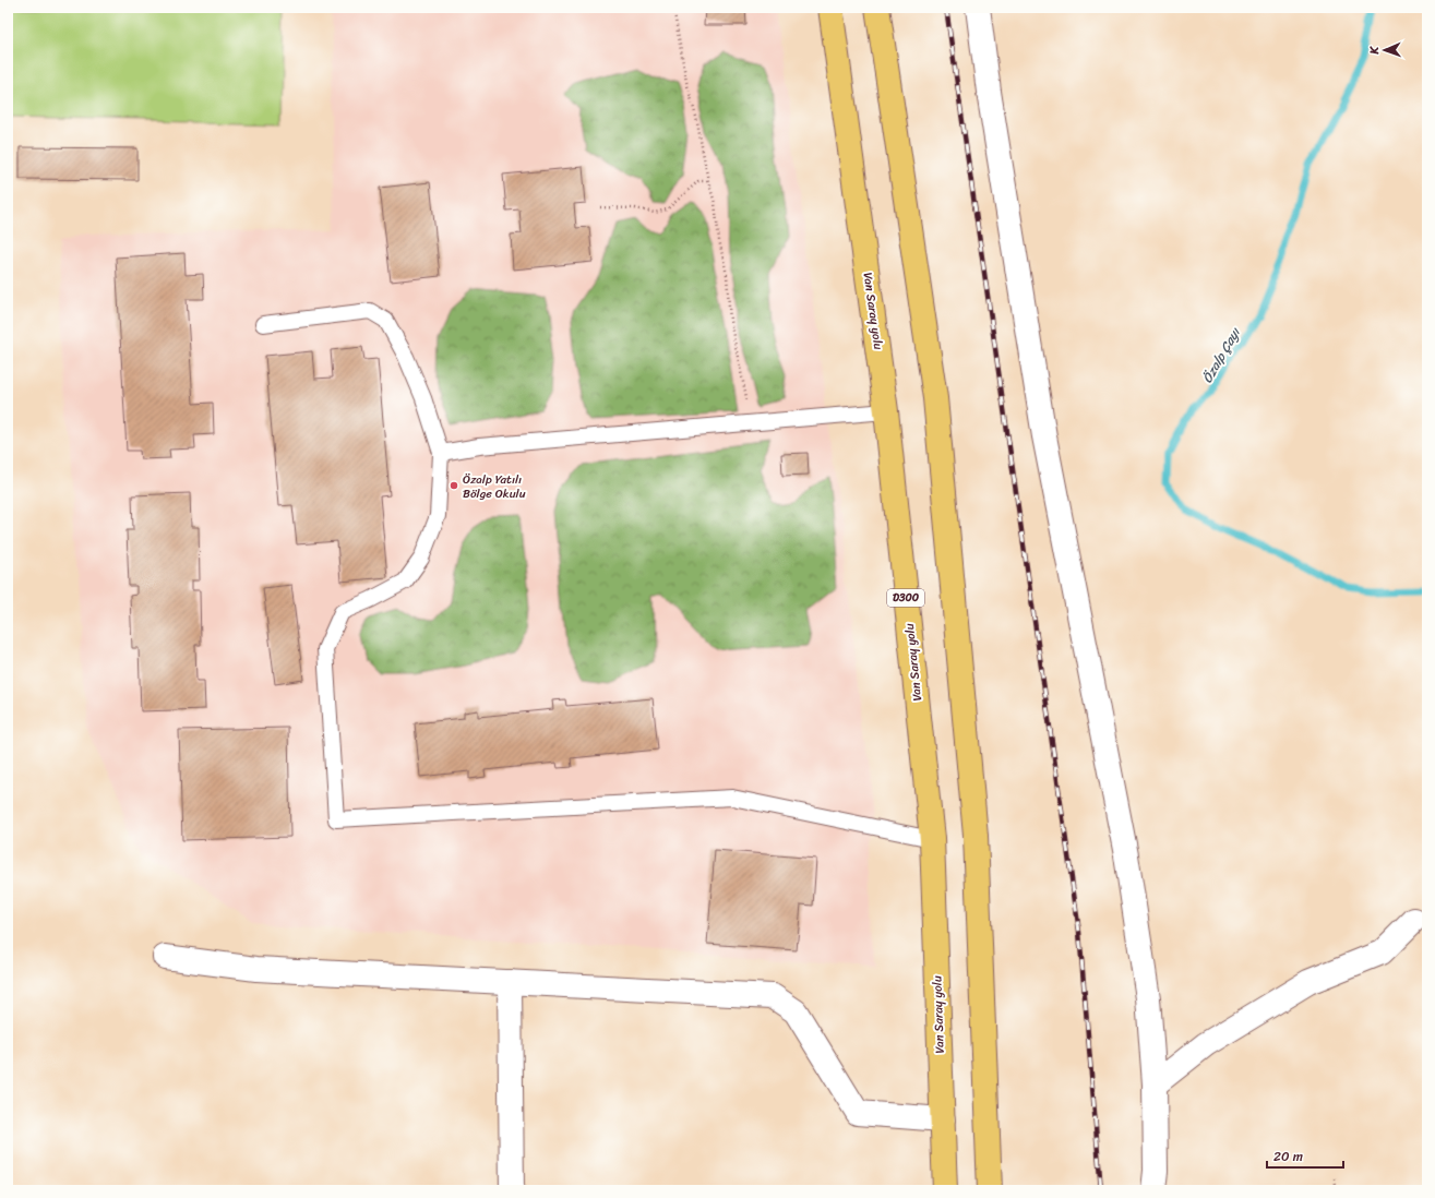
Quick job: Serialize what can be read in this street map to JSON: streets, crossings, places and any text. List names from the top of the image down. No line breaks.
{"streets":{"highway":["Van Saray yolu","D300"]},"water":["Özalp Çayı"],"places":["Özalp Yatılı Bölge Okulu"],"scale_bar":"20 m","north":"left"}
